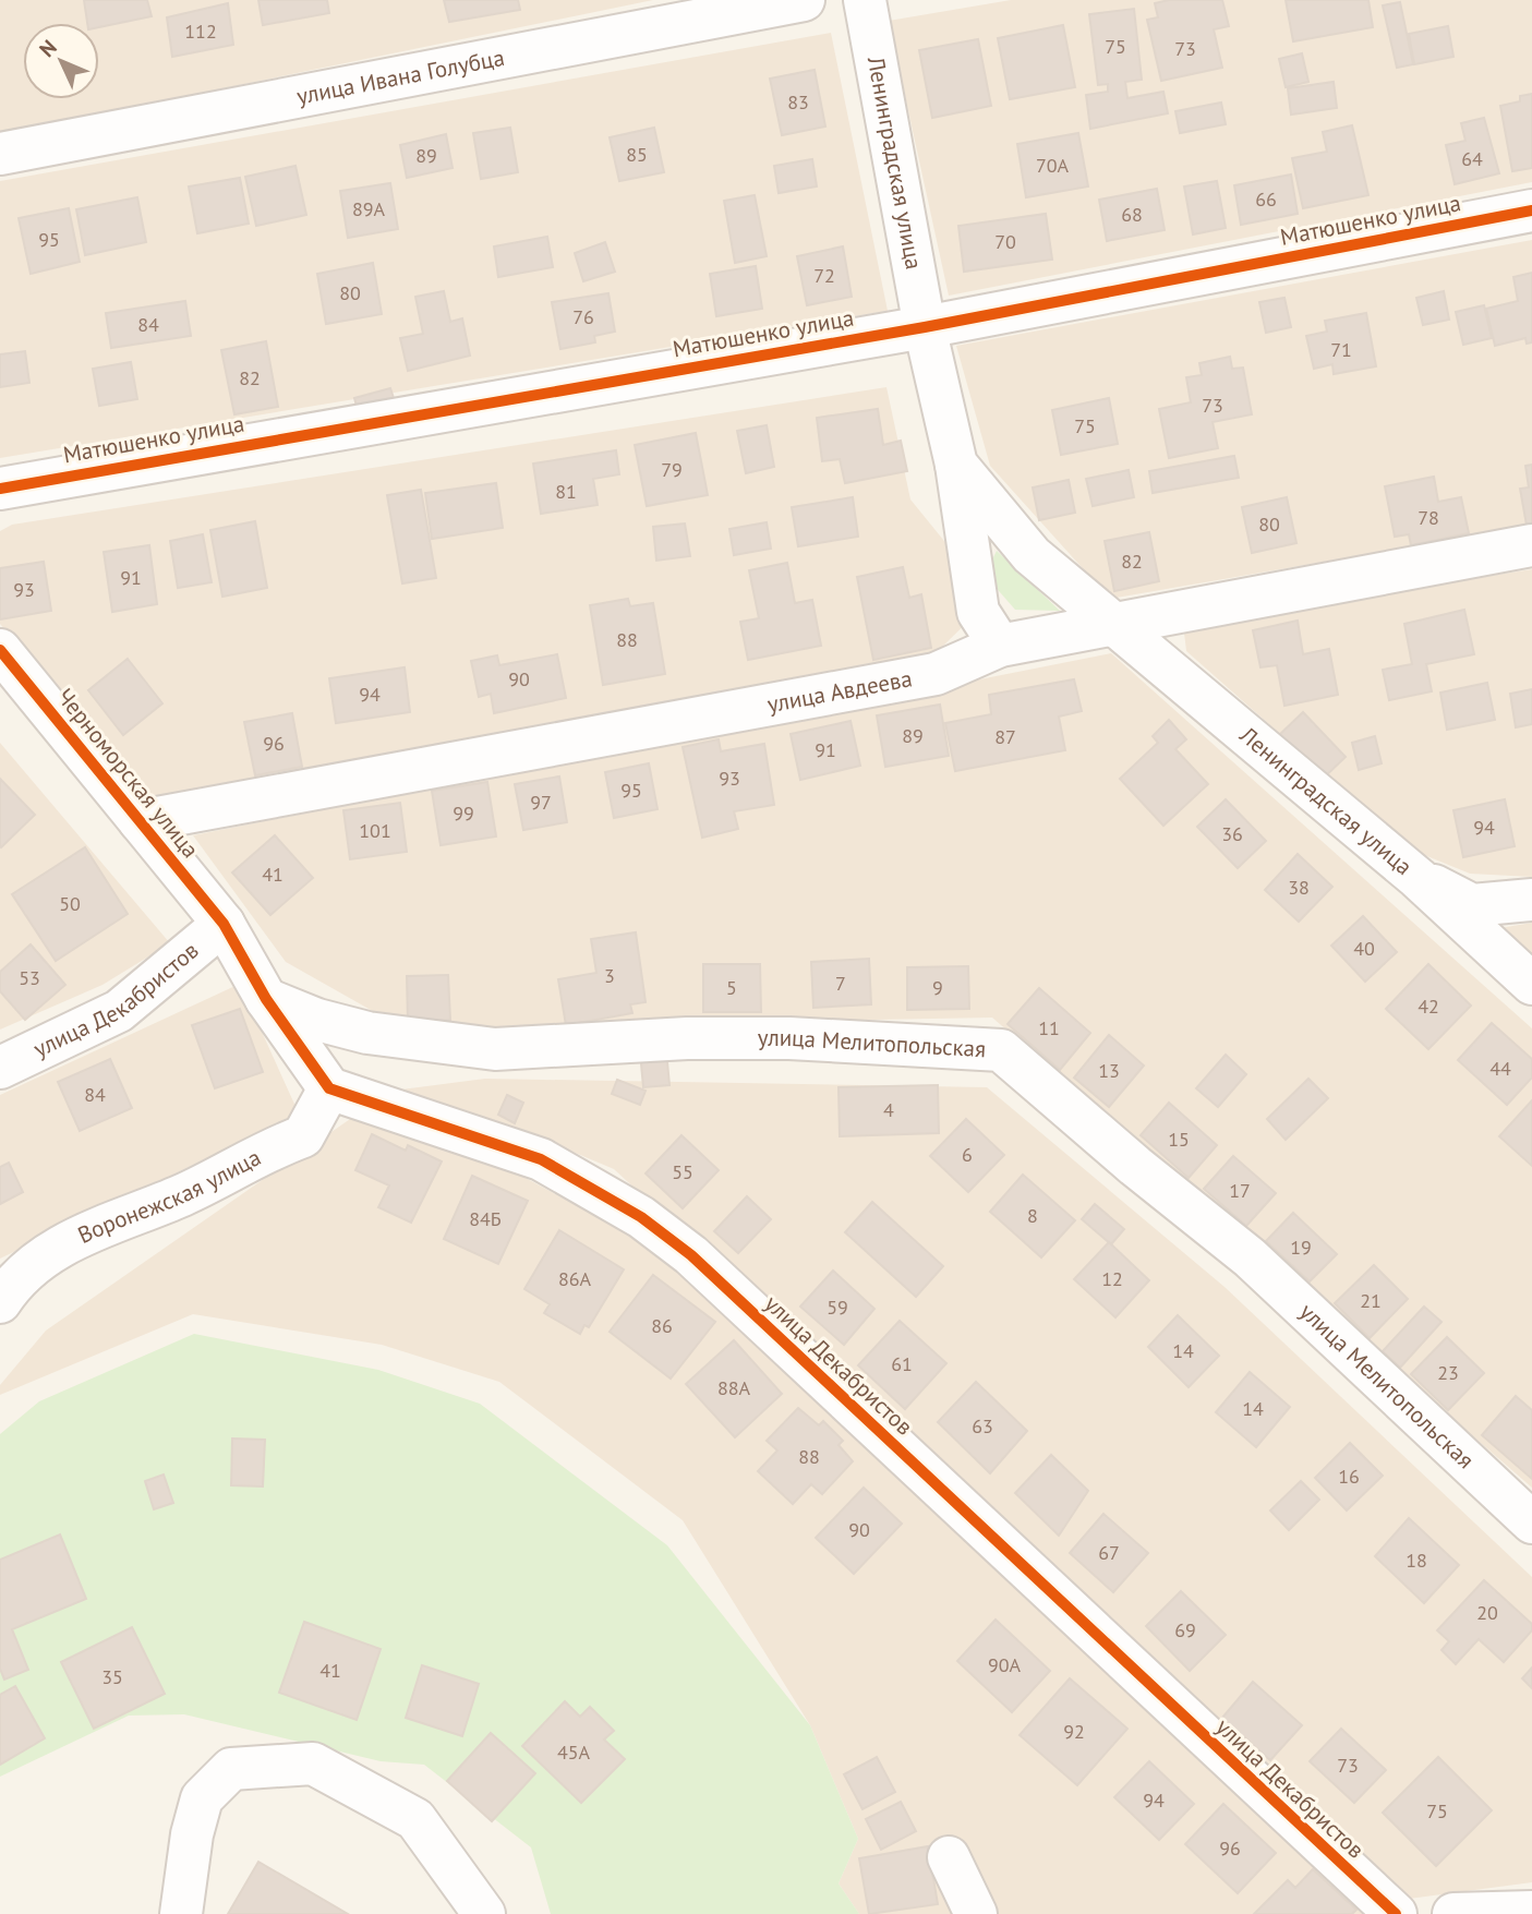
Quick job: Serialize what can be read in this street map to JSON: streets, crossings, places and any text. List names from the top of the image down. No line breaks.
{"streets":{"street":["улица Ивана Голубца","Ленинградская улица","Матюшенко улица","улица Авдеева","Черноморская улица","улица Декабристов","улица Мелитопольская","Воронежская улица"]},"crossings":[["Ленинградская улица","Матюшенко улица"],["Ленинградская улица","улица Авдеева"],["улица Авдеева","Черноморская улица"],["Черноморская улица","улица Декабристов"],["улица Декабристов","улица Мелитопольская"],["улица Декабристов","Воронежская улица"]],"house_numbers":["112","75","73","83","85","89","64","70А","66","89А","68","95","70","72","80","76","84","71","82","73","75","79","81","78","80","82","91","93","88","90","94","89","87","96","91","93","95","97","99","94","101","36","41","38","50","40","3","53","7","5","9","42","11","44","13","84","4","15","6","55","17","8","84Б","19","86А","12","21","59","86","14","61","23","88А","14","63","88","16","90","67","18","20","69","90А","41","35","92","45А","73","94","75","96"],"north":"top left"}
